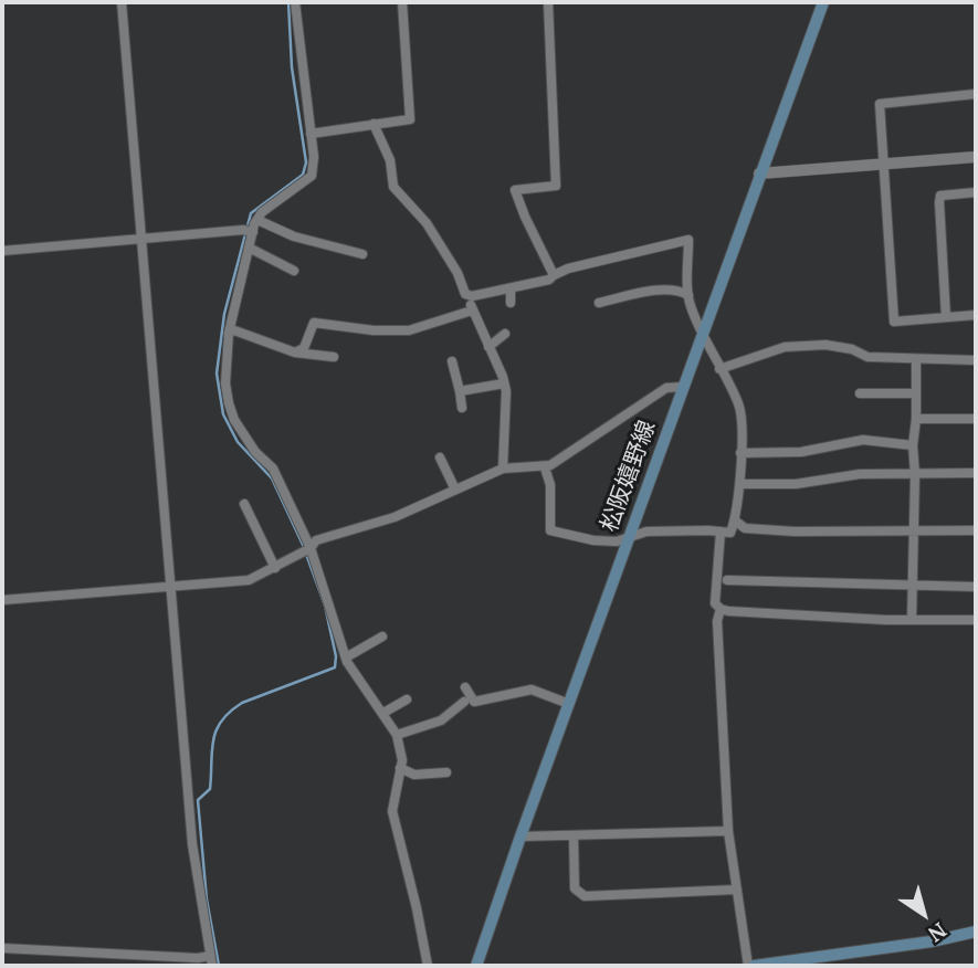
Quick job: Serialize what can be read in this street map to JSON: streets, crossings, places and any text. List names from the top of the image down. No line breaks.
{"streets":{"main road":["松阪嬉野線"]},"north":"bottom right"}
